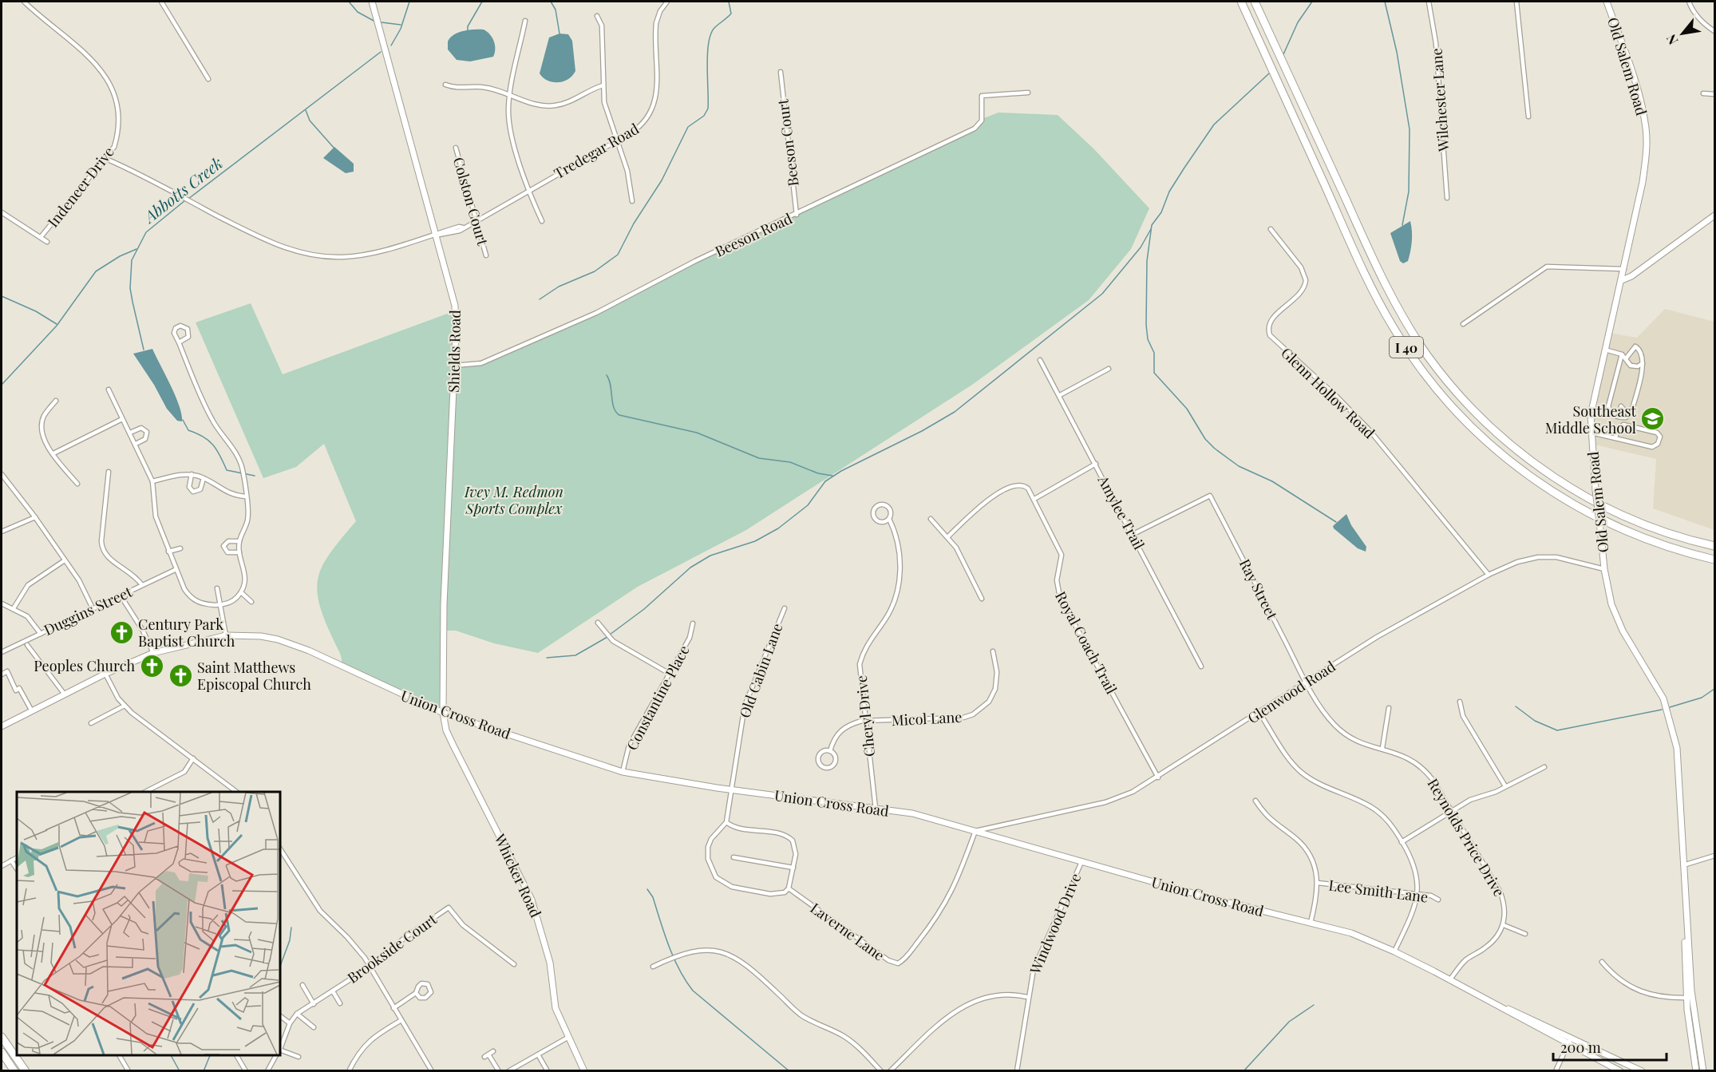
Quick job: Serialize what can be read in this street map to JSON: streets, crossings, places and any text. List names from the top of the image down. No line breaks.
{"streets":{"highway":["I 40"],"street":["Old Salem Road","Wilchester Lane","Beeson Court","Tredegar Road","Indeneer Drive","Colston Court","Beeson Road","Shields Road","Glenn Hollow Road","Amylee Trail","Ray Street","Duggins Street","Royal Coach Trail","Old Cabin Lane","Glenwood Road","Constantine Place","Union Cross Road","Cheryl Drive","Micol Lane","Reynolds Price Drive","Whicker Road","Lee Smith Lane","Windwood Drive","Laverne Lane","Brookside Court"]},"crossings":[["Old Salem Road","Glenwood Road"],["Beeson Court","Beeson Road"],["Tredegar Road","Indeneer Drive"],["Tredegar Road","Colston Court"],["Tredegar Road","Shields Road"],["Beeson Road","Shields Road"],["Shields Road","Union Cross Road"],["Shields Road","Whicker Road"],["Glenn Hollow Road","Glenwood Road"],["Amylee Trail","Ray Street"],["Ray Street","Glenwood Road"],["Ray Street","Reynolds Price Drive"],["Royal Coach Trail","Glenwood Road"],["Old Cabin Lane","Union Cross Road"],["Old Cabin Lane","Laverne Lane"],["Glenwood Road","Union Cross Road"],["Glenwood Road","Reynolds Price Drive"],["Glenwood Road","Laverne Lane"],["Constantine Place","Union Cross Road"],["Union Cross Road","Cheryl Drive"],["Union Cross Road","Whicker Road"],["Union Cross Road","Windwood Drive"],["Union Cross Road","Laverne Lane"],["Cheryl Drive","Micol Lane"]],"water":["Abbotts Creek"],"parks":["Ivey M. Redmon Sports Complex"],"places":{"school or university":["Southeast Middle School"],"church":["Century Park Baptist Church","Peoples Church","Saint Matthews Episcopal Church"]},"scale_bar":"200 m","north":"bottom left"}
